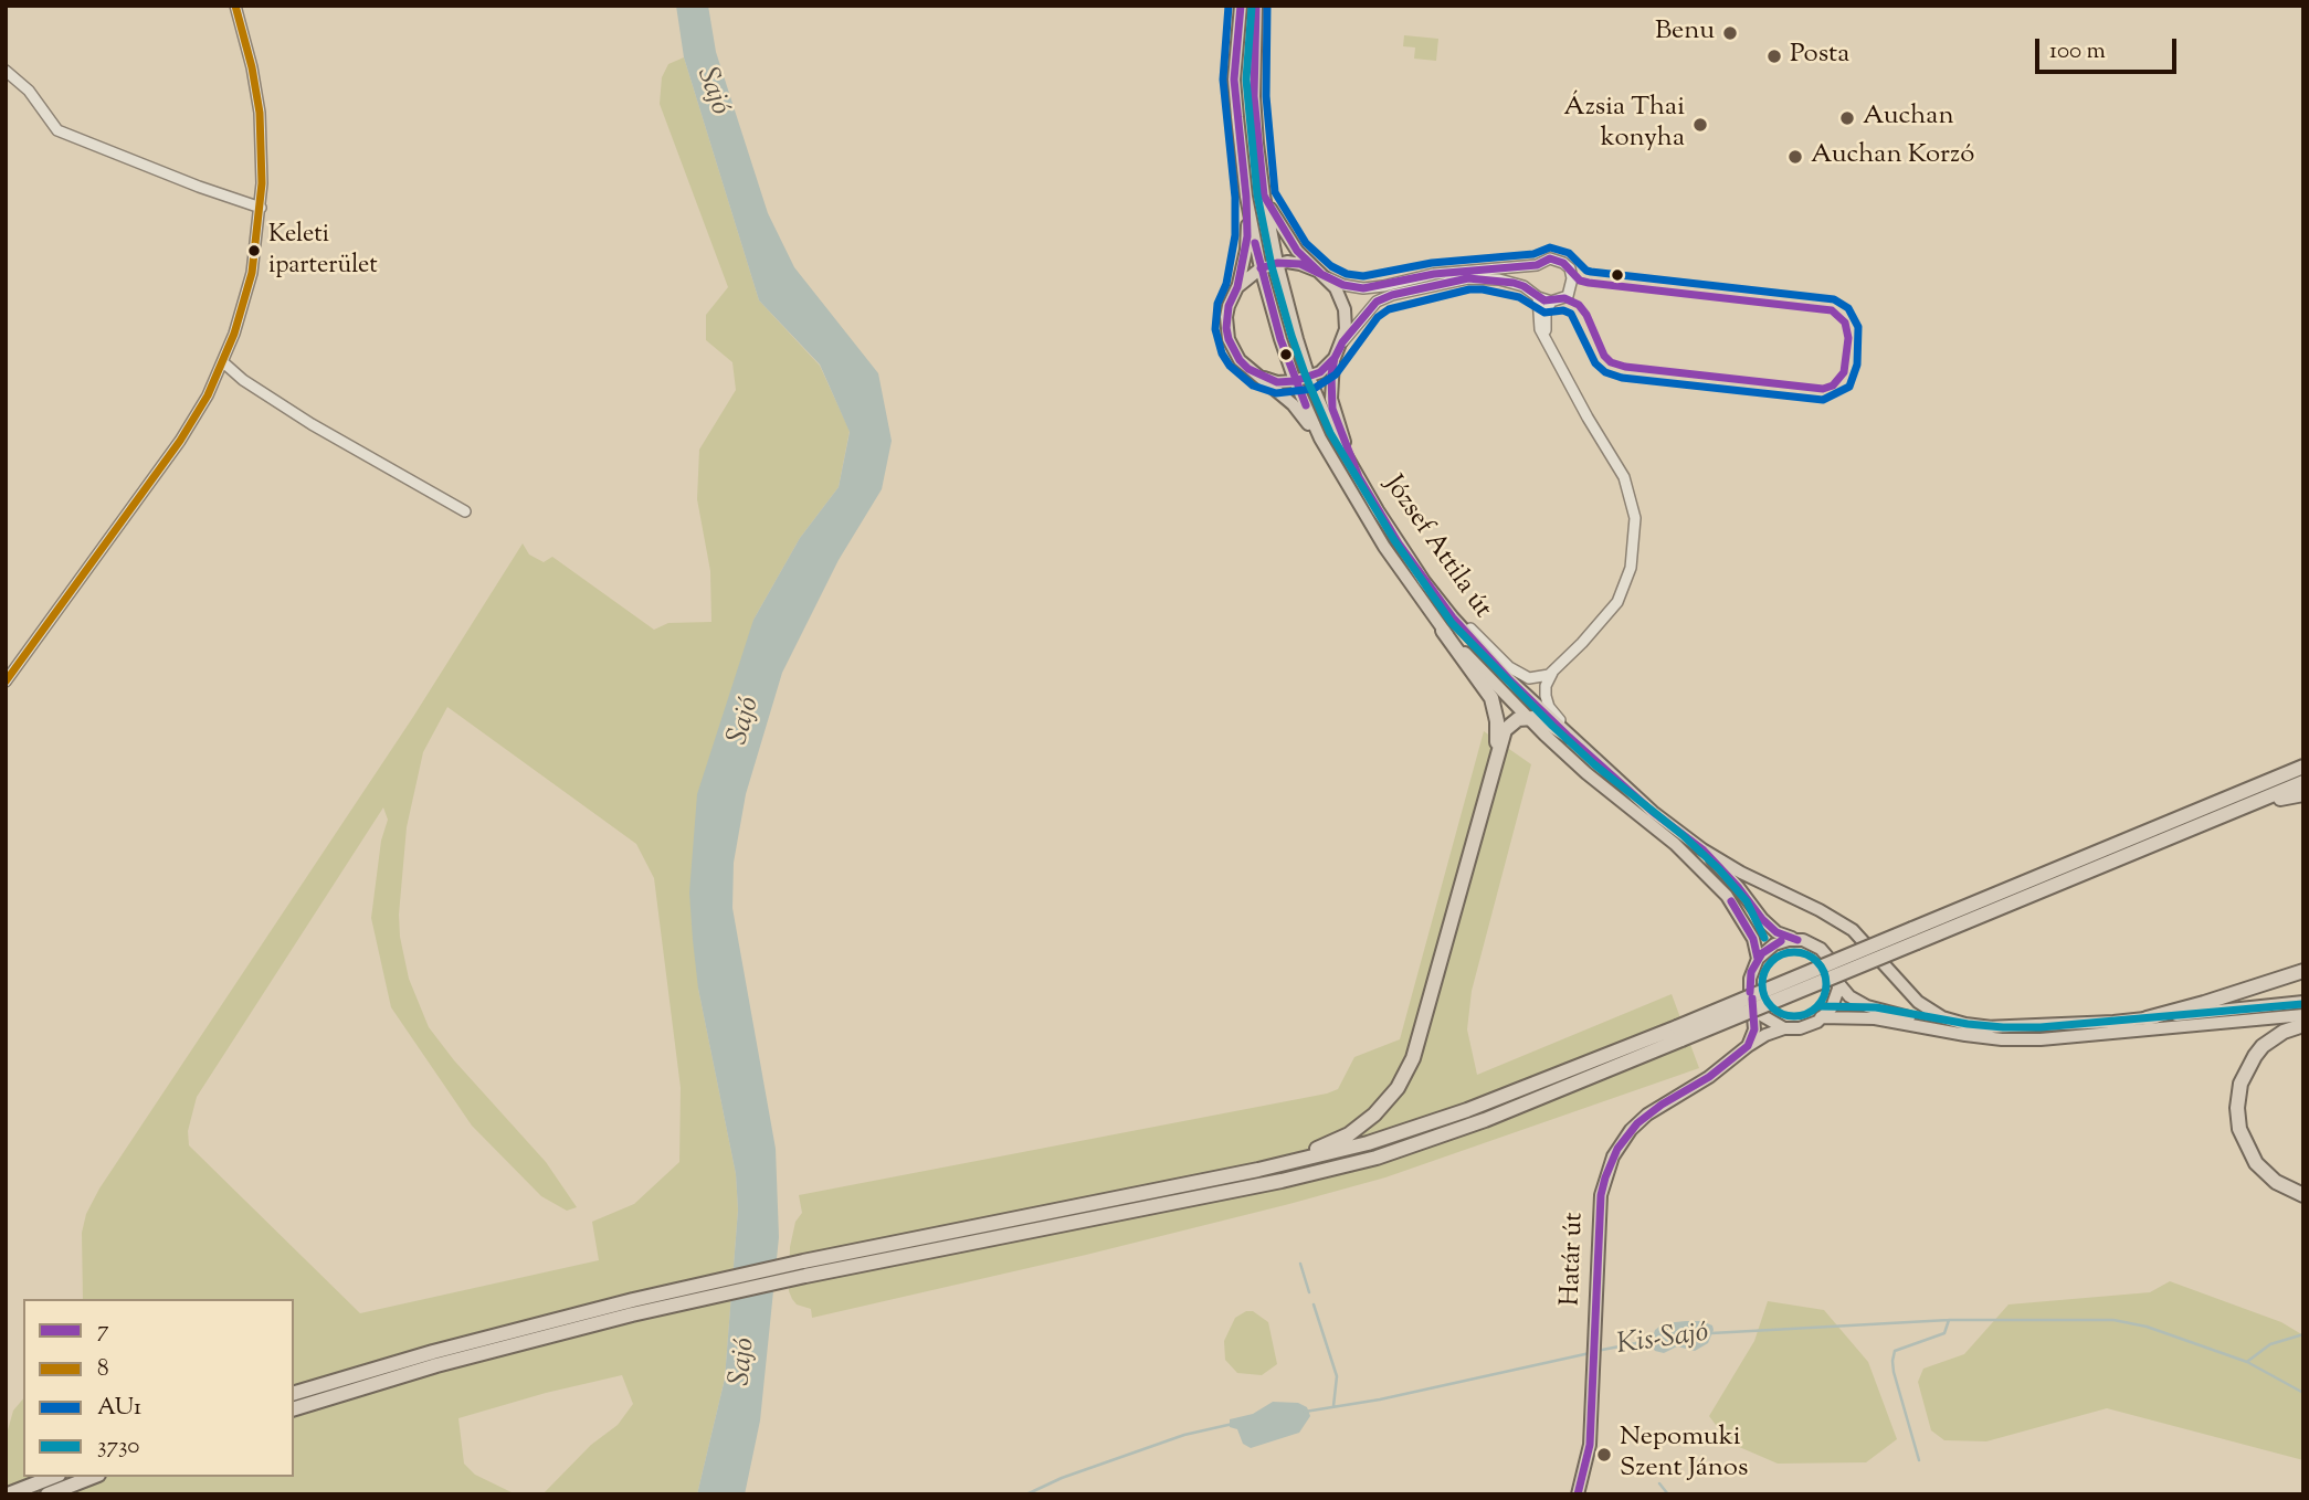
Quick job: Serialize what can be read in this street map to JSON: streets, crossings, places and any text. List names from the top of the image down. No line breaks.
{"streets":{"main road":["József Attila út","Határ út"]},"crossings":[["József Attila út","Határ út"]],"water":["Sajó","Kis-Sajó"],"places":["Benu","Posta","Auchan","Ázsia Thai konyha","Auchan Korzó","Keleti iparterület","Nepomuki Szent János"],"lines":["transit line 7","transit line 8","transit line AU1","transit line 3730"],"legend":["7","8","AU1","3730"],"scale_bar":"100 m"}
